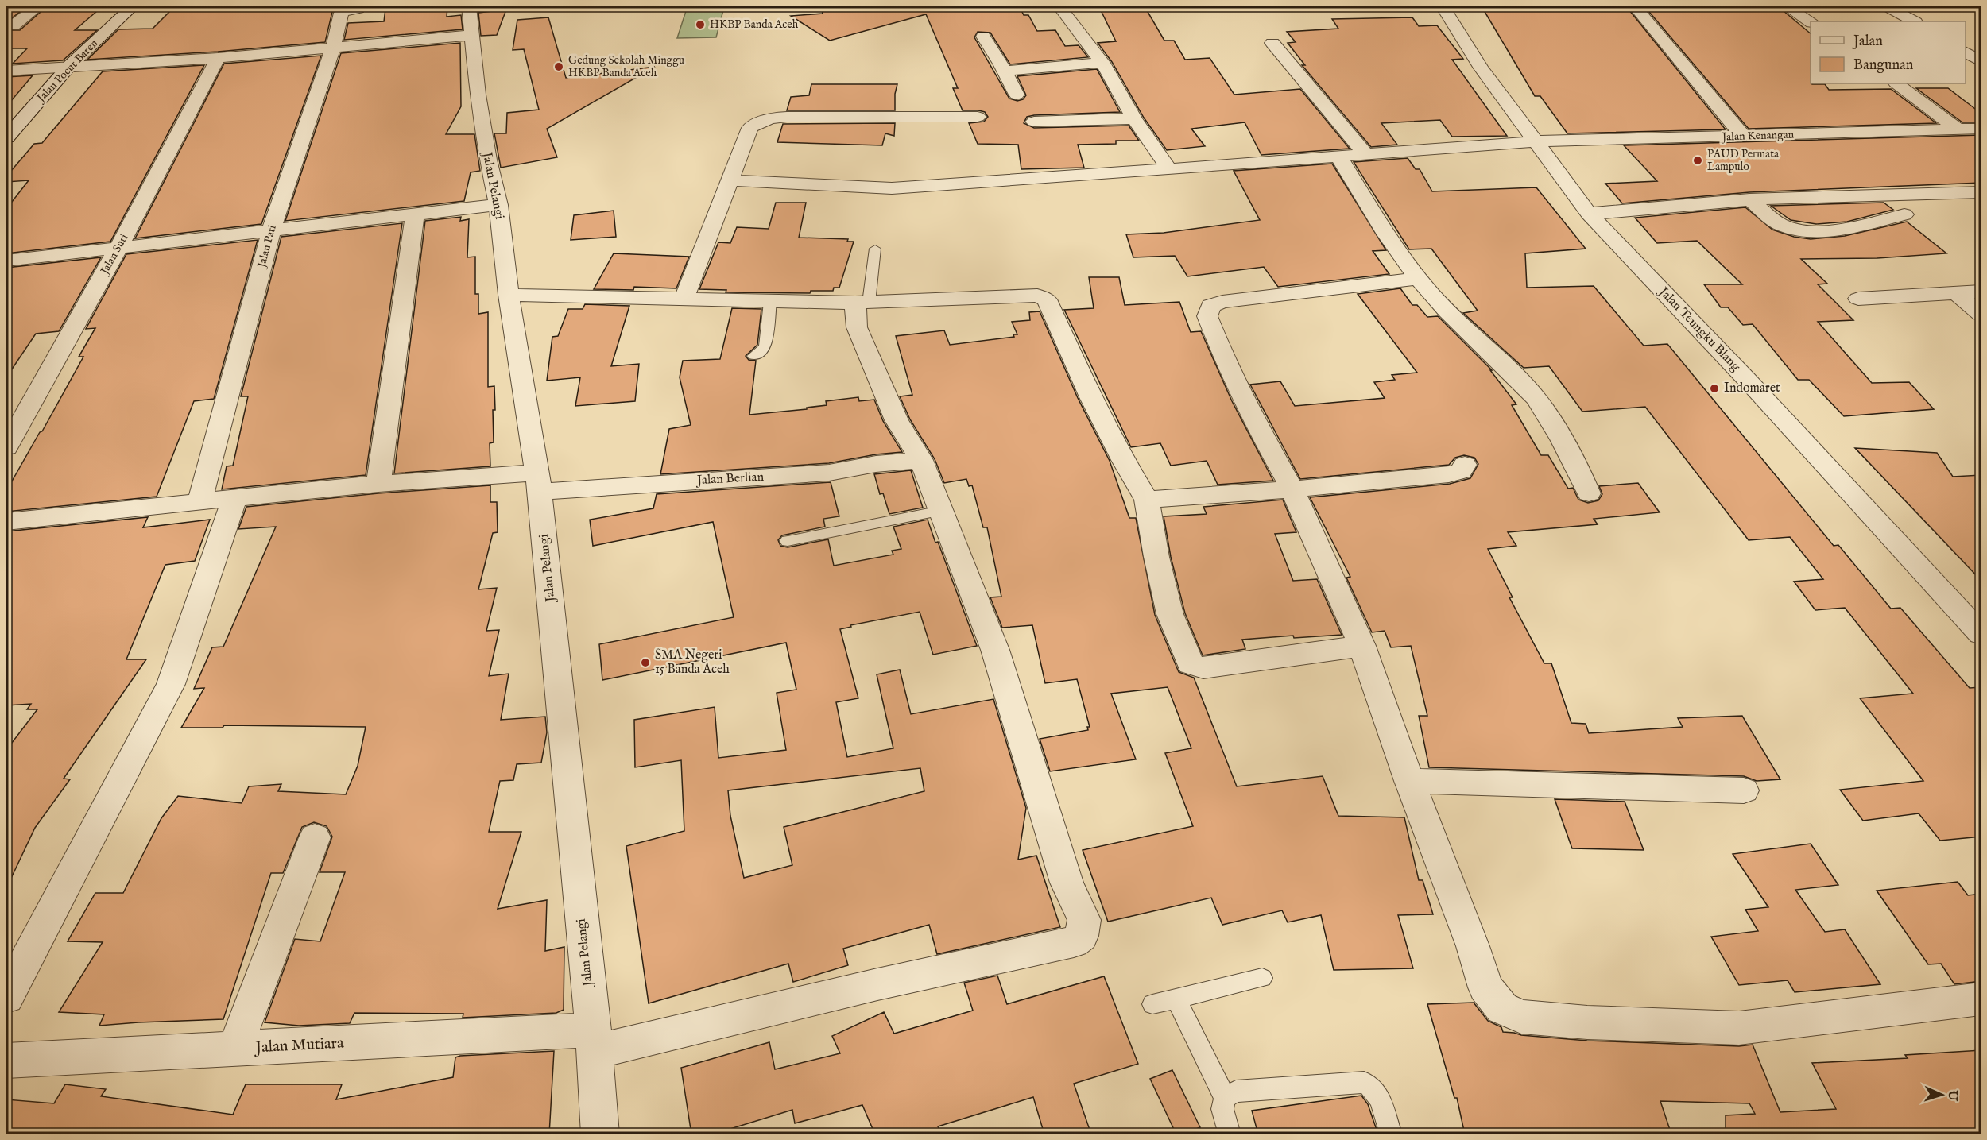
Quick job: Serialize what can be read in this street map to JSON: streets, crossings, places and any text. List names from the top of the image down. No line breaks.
{"streets":{"street":["Jalan Pocut Baren","Jalan Kenangan","Jalan Pelangi","Jalan Pati","Jalan Suri","Jalan Teungku Blang","Jalan Berlian","Jalan Mutiara"]},"crossings":[["Jalan Kenangan","Jalan Teungku Blang"],["Jalan Pelangi","Jalan Berlian"],["Jalan Pelangi","Jalan Mutiara"],["Jalan Pati","Jalan Berlian"],["Jalan Berlian","Jalan Mutiara"]],"places":["HKBP Banda Aceh","Gedung Sekolah Minggu HKBP Banda Aceh","PAUD Permata Lampulo","Indomaret","SMA Negeri 15 Banda Aceh"],"legend":["Jalan","Bangunan"],"north":"right"}
